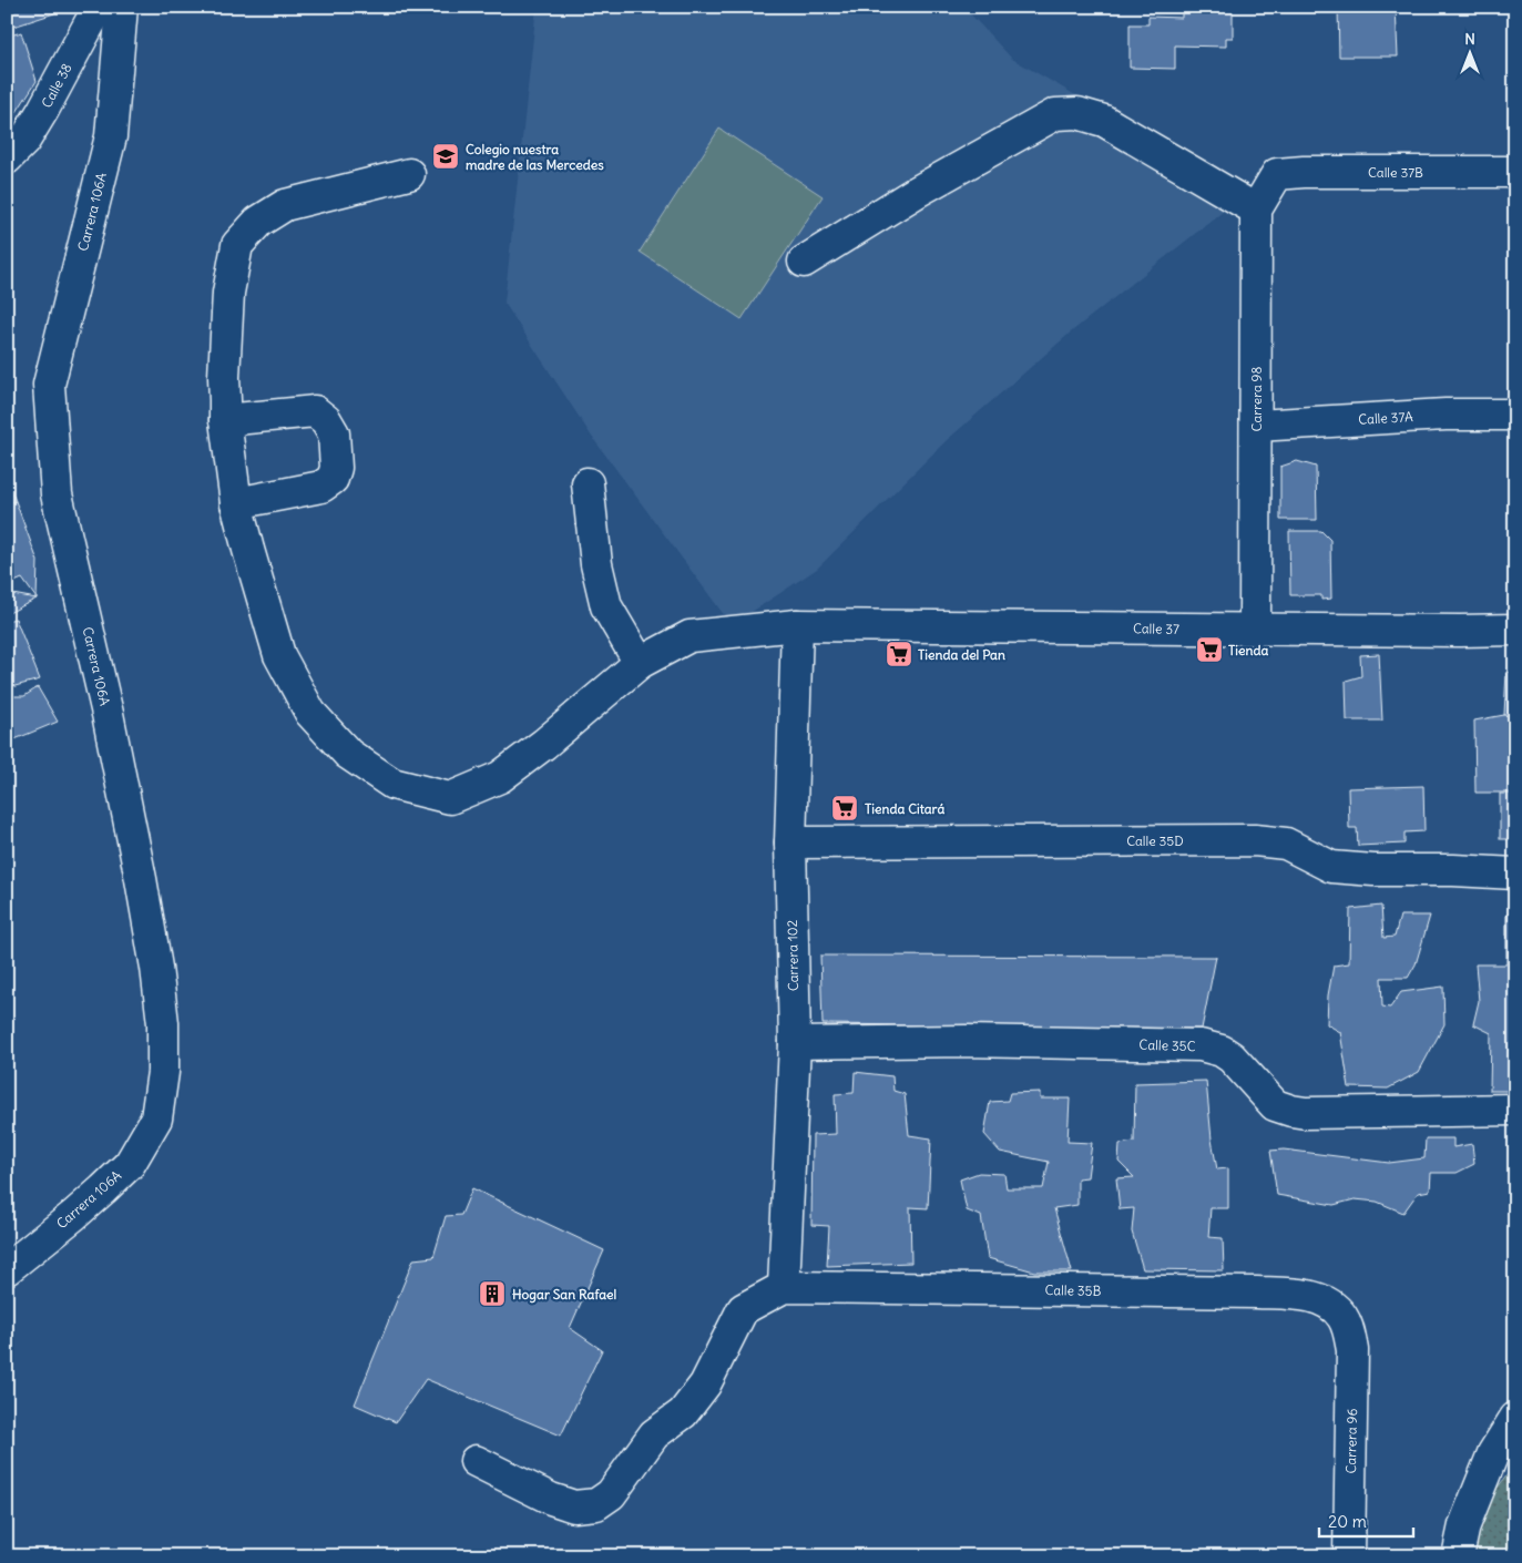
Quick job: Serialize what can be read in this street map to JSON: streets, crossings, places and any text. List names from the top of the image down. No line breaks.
{"streets":{"street":["Calle 38","Calle 37B","Carrera 106A","Carrera 98","Calle 37A","Calle 37","Calle 35D","Carrera 102","Calle 35C","Calle 35B","Carrera 96"]},"crossings":[["Calle 37B","Carrera 98"],["Carrera 98","Calle 37A"],["Carrera 98","Calle 37"],["Calle 37","Carrera 102"],["Calle 35D","Carrera 102"],["Carrera 102","Calle 35C"],["Carrera 102","Calle 35B"],["Calle 35B","Carrera 96"]],"places":{"school or university":["Colegio nuestra madre de las Mercedes"],"supermarket":["Tienda","Tienda del Pan","Tienda Citará"],"building":["Hogar San Rafael"]},"scale_bar":"20 m","north":"top"}
